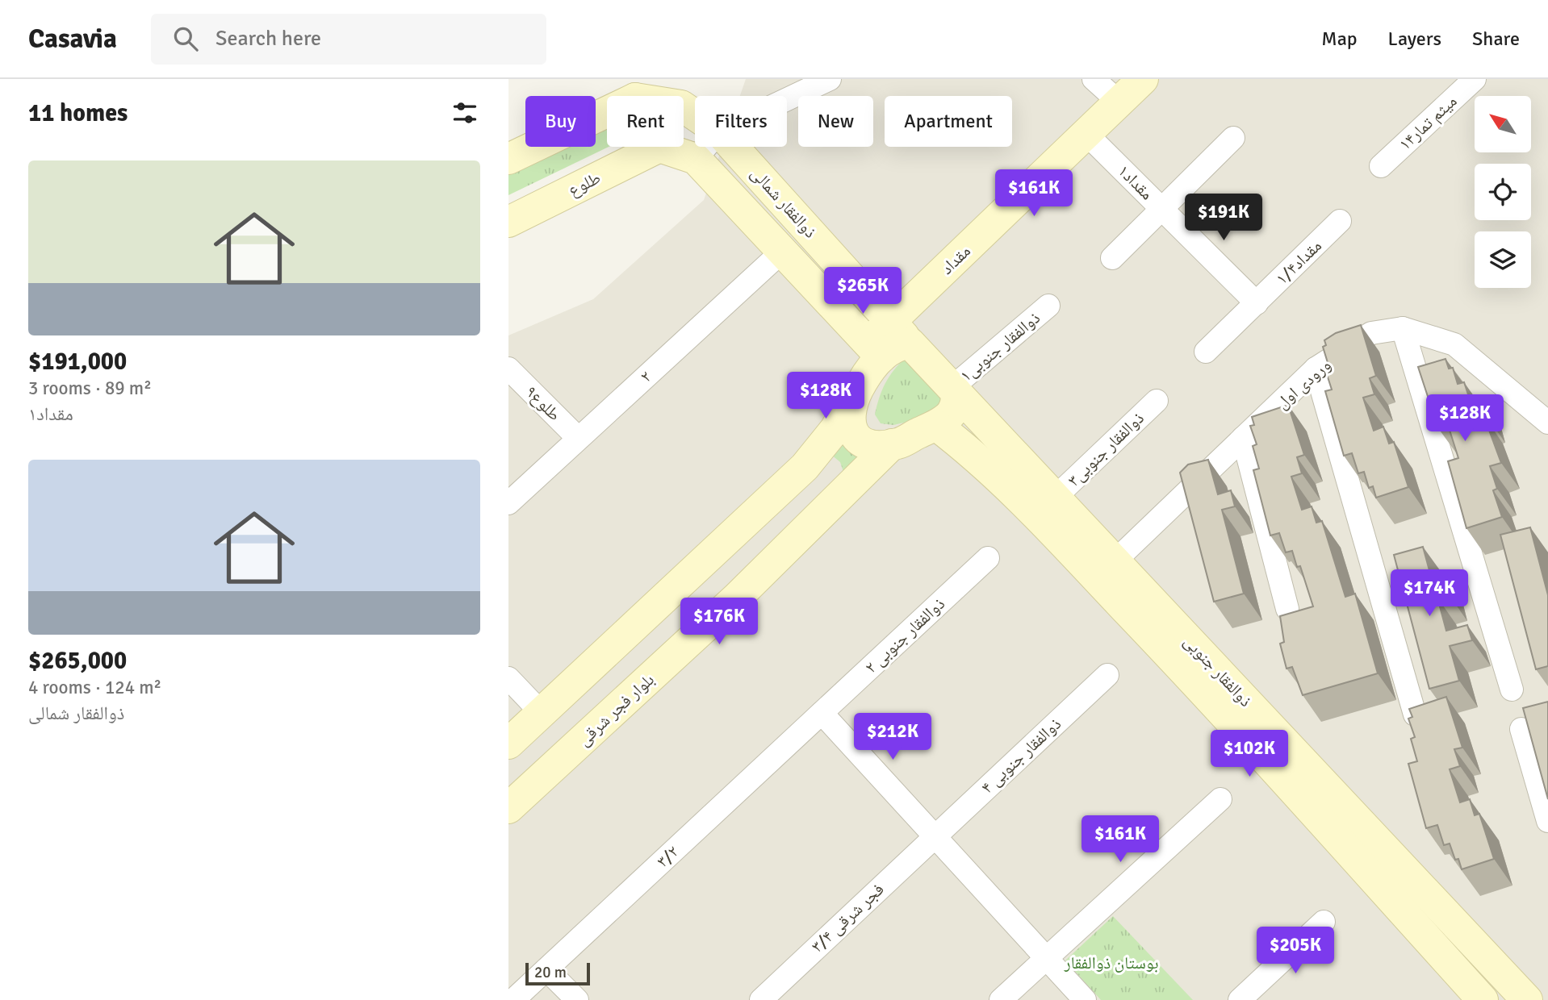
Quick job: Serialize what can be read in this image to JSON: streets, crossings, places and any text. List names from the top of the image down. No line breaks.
{"streets":{"main road":["طلوع","ذوالفقار شمالی","مقداد","ذوالفقار جنوبی","بلوار فجر شرقی"],"street":["میثم تمار۱۴","مقداد۱","مقداد۱/۴","ذوالفقار جنوبی۱","۲","ورودی اول","طلوع۹","ذوالفقار جنوبی۳","۲ ذوالفقار جنوبی","۴ ذوالفقار جنوبی","۳/۲","۳/۴ فجر شرقی"]},"crossings":[["مقداد۱","مقداد"],["مقداد۱","مقداد۱/۴"],["طلوع","ذوالفقار شمالی"],["ذوالفقار شمالی","مقداد"],["ذوالفقار شمالی","ذوالفقار جنوبی۱"],["ذوالفقار شمالی","۲"],["ذوالفقار شمالی","ذوالفقار جنوبی"],["ذوالفقار شمالی","بلوار فجر شرقی"],["مقداد","ذوالفقار جنوبی۱"],["مقداد","ذوالفقار جنوبی"],["مقداد","بلوار فجر شرقی"],["ذوالفقار جنوبی۱","ذوالفقار جنوبی"],["ذوالفقار جنوبی۱","بلوار فجر شرقی"],["۲","طلوع۹"],["ورودی اول","ذوالفقار جنوبی"],["ذوالفقار جنوبی۳","ذوالفقار جنوبی"],["۲ ذوالفقار جنوبی","۳/۲"],["ذوالفقار جنوبی","بلوار فجر شرقی"],["۴ ذوالفقار جنوبی","۳/۴ فجر شرقی"]],"parks":["بوستان ذوالفقار"],"scale_bar":"20 m","north":"top left","page":{"header":"Casavia","search":"Search here","nav":["Map","Layers","Share"],"heading":"11 homes","chip":["Buy","Rent","Filters","New","Apartment"],"list":[{"name":"$191,000","note":"3 rooms · 89 m² · مقداد۱"},{"name":"$265,000","note":"4 rooms · 124 m² · ذوالفقار شمالی"}],"price":["$161K","$191K","$265K","$128K","$128K","$174K","$176K","$212K","$102K","$161K","$205K"],"scale":"20 m"}}
